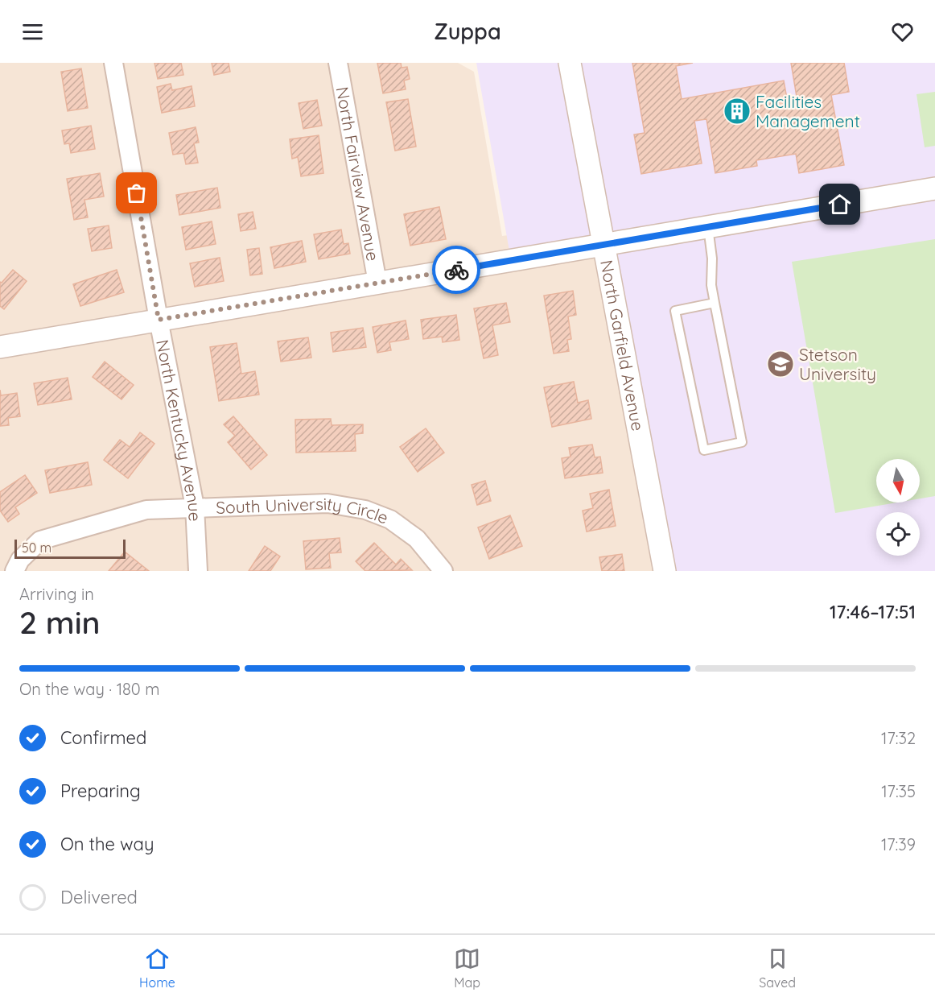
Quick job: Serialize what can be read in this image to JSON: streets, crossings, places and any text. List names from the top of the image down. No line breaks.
{"streets":{"street":["North Fairview Avenue","North Garfield Avenue","North Kentucky Avenue","South University Circle"]},"crossings":[["North Kentucky Avenue","South University Circle"]],"places":{"building":["Facilities Management"],"school or university":["Stetson University"]},"scale_bar":"50 m","north":"bottom","page":{"header":"Zuppa","scale":"50 m","heading":["2 min","Arriving in","17:46–17:51"],"bar":"On the way · 180 m","list":[["Confirmed","17:32"],["Preparing","17:35"],["On the way","17:39"],"Delivered"],"tabs":["Home","Map","Saved"]}}
